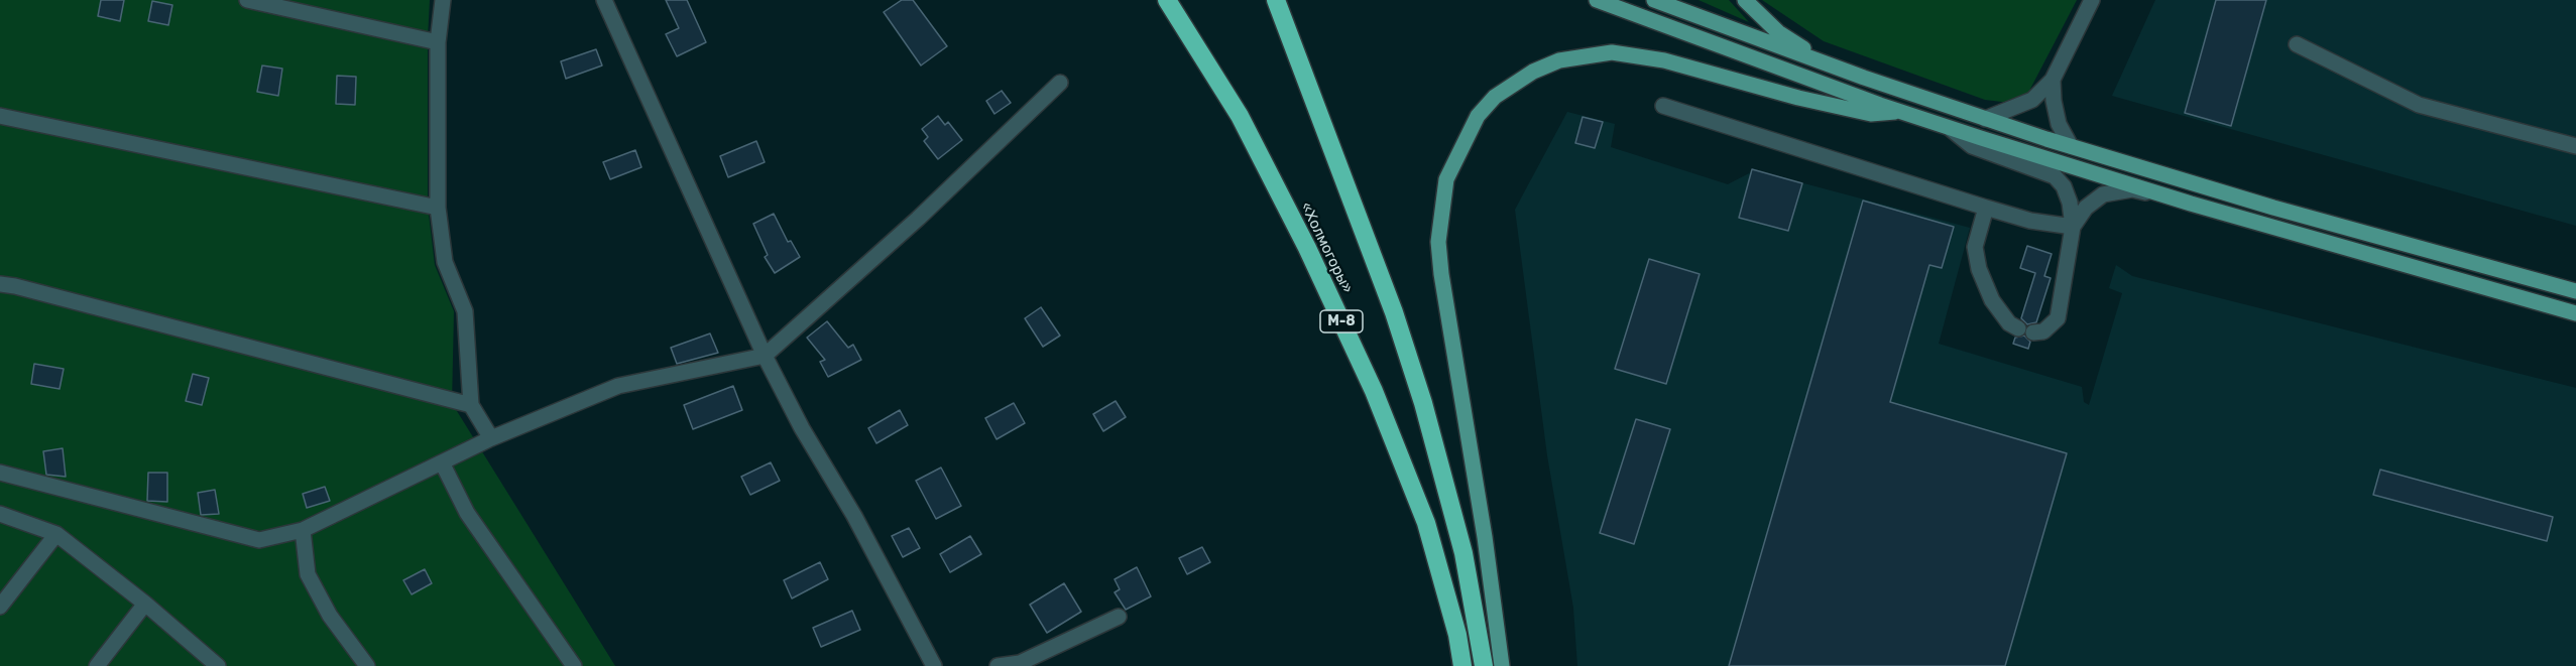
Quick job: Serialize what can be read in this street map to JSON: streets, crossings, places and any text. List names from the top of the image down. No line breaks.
{"streets":{"highway":["«Холмогоры»","М-8"]}}
